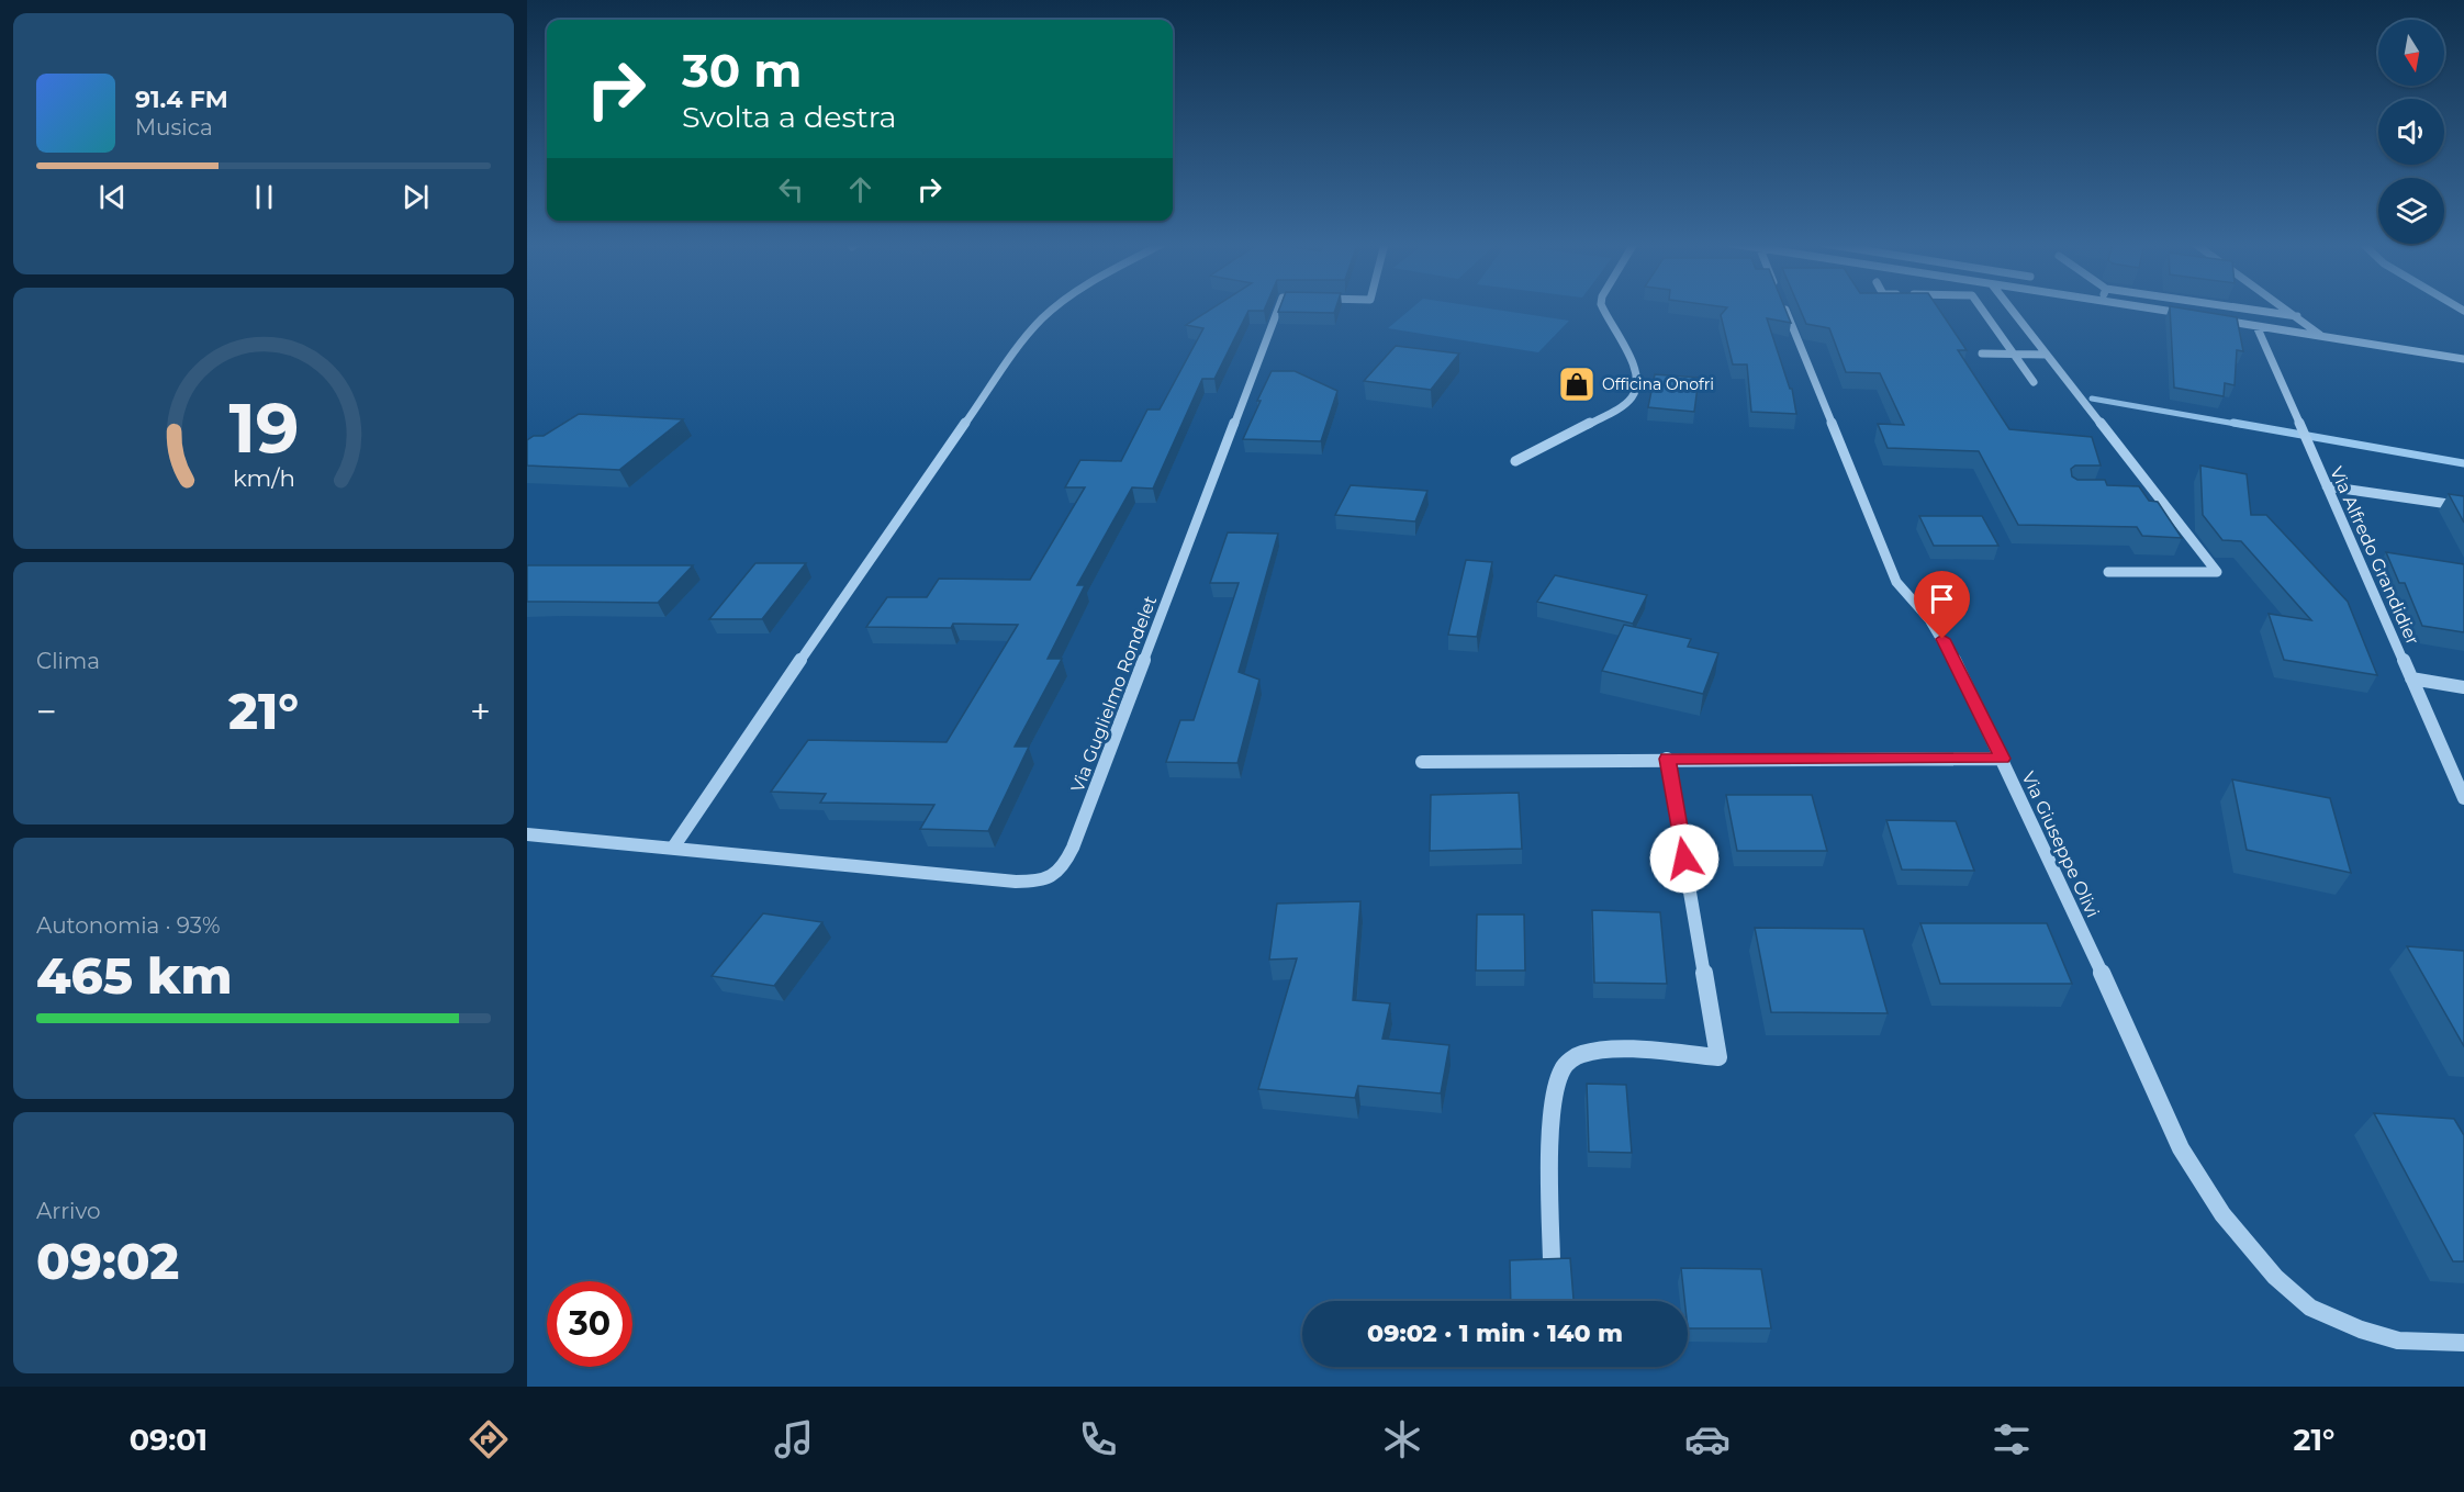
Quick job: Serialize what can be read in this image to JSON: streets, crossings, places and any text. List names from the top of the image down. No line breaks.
{"streets":{"street":["Via Alfredo Grandidier","Via Guglielmo Rondelet","Via Giuseppe Olivi"]},"places":{"shop":["Officina Onofri"]},"north":"bottom","page":{"turn":["30 m","Svolta a destra"],"song":["91.4 FM","Musica"],"tile":["Clima",["Autonomia · 93%","465 km"],["Arrivo","09:02"]],"heat":["−","21°","+"],"limit":"30","trip":"09:02 · 1 min · 140 m","tabs":["09:01","21°"],"gauge":["19","km/h"]}}
